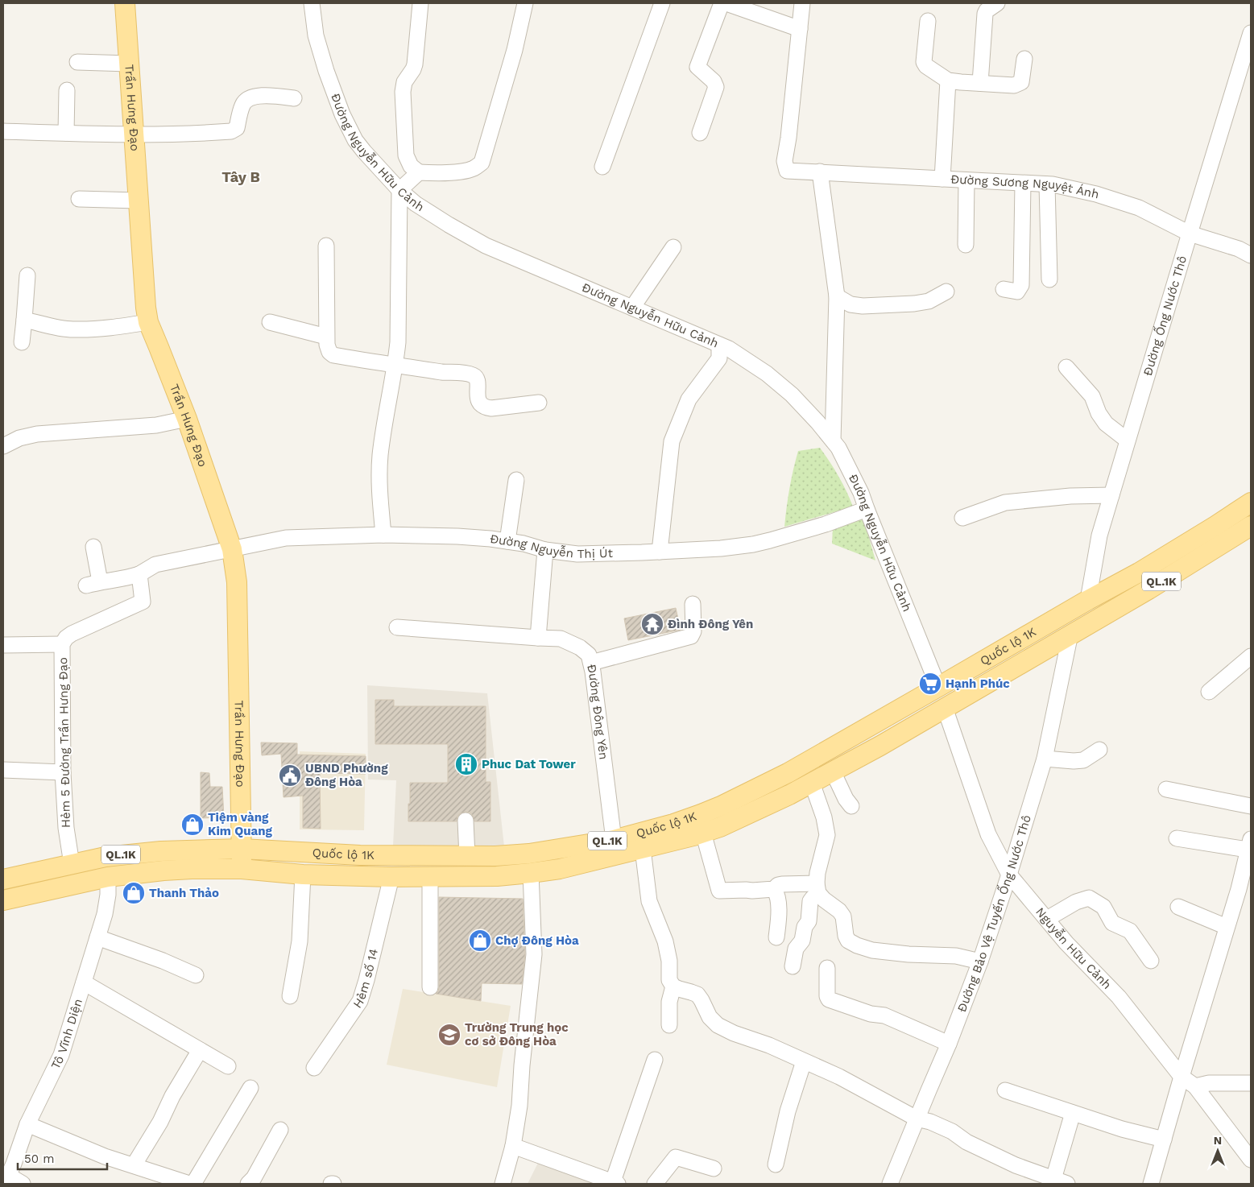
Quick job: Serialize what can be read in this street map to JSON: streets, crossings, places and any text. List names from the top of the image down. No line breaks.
{"streets":{"main road":["Trần Hưng Đạo","QL.1K","Quốc lộ 1K"],"street":["Đường Nguyễn Hữu Cảnh","Đường Sương Nguyệt Ánh","Đường Ống Nước Thô","Đường Nguyễn Thị Út","Đường Đông Yên","Hẻm 5 Đường Trần Hưng Đạo","Đường Bảo Vệ Tuyến Ống Nước Thô","Nguyễn Hữu Cảnh","Hẻm số 14","Tô Vĩnh Diện"]},"crossings":[["Trần Hưng Đạo","Đường Nguyễn Thị Út"],["Trần Hưng Đạo","Quốc lộ 1K"],["Đường Nguyễn Hữu Cảnh","Đường Nguyễn Thị Út"],["Đường Nguyễn Hữu Cảnh","Quốc lộ 1K"],["Đường Sương Nguyệt Ánh","Đường Ống Nước Thô"],["Đường Ống Nước Thô","Quốc lộ 1K"],["Quốc lộ 1K","Đường Đông Yên"],["Quốc lộ 1K","Hẻm 5 Đường Trần Hưng Đạo"],["Quốc lộ 1K","Đường Bảo Vệ Tuyến Ống Nước Thô"],["Quốc lộ 1K","Nguyễn Hữu Cảnh"],["Quốc lộ 1K","Hẻm số 14"],["Quốc lộ 1K","Tô Vĩnh Diện"],["Đường Bảo Vệ Tuyến Ống Nước Thô","Nguyễn Hữu Cảnh"]],"districts":["Tây B"],"places":{"temple":["Đình Đông Yên"],"supermarket":["Hạnh Phúc"],"building":["Phuc Dat Tower"],"public building":["UBND Phường Đông Hòa"],"shop":["Tiệm vàng Kim Quang","Thanh Thảo","Chợ Đông Hòa"],"school or university":["Trường Trung học cơ sở Đông Hòa"]},"scale_bar":"50 m","north":"top"}
